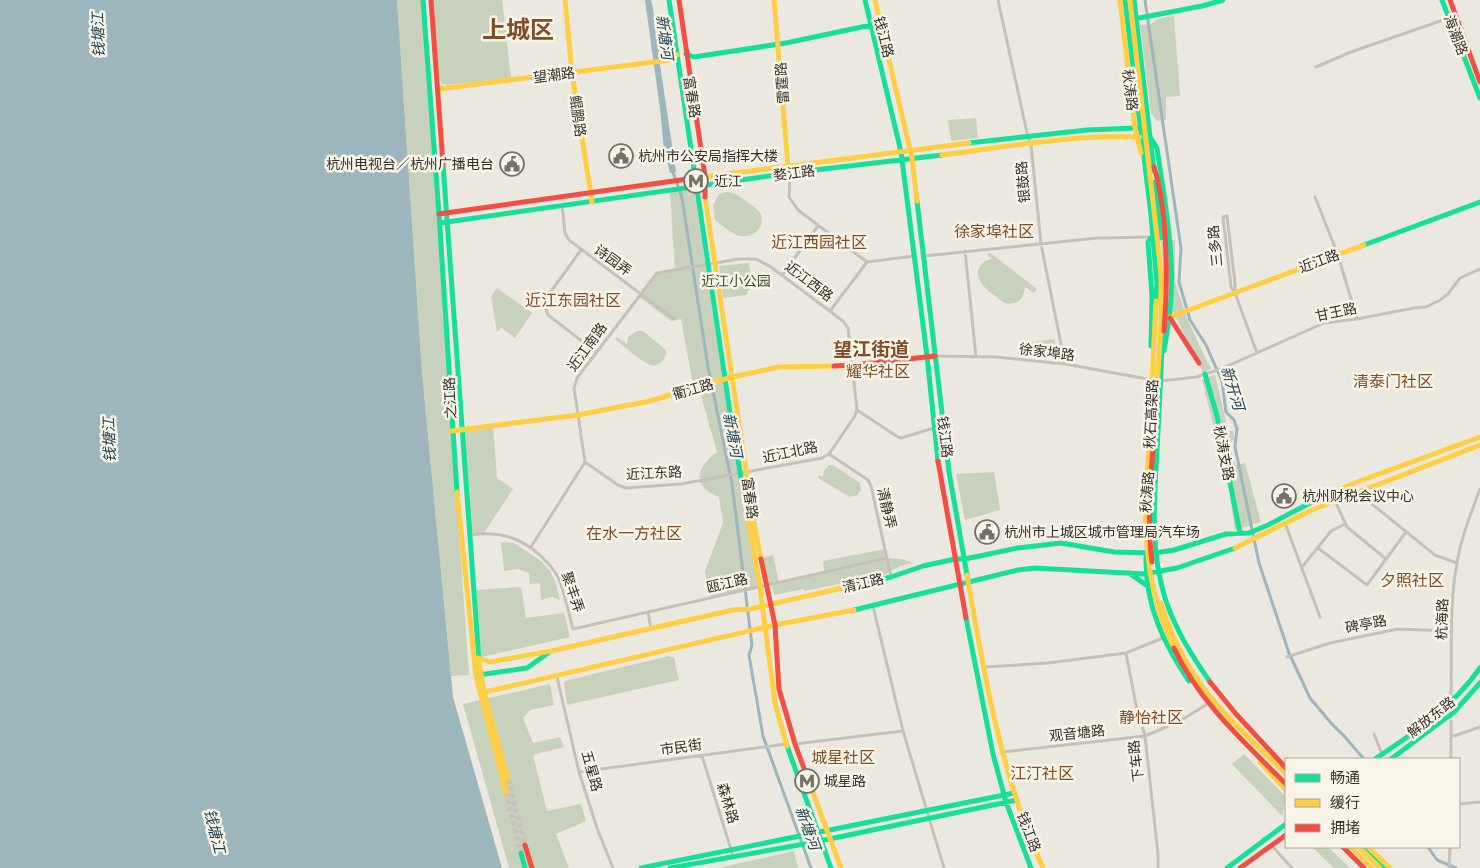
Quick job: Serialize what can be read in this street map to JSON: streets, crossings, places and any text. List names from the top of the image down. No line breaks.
{"streets":{"main road":["海潮路","钱江路","望潮路","雷霆路","秋涛路","富春路","鲲鹏路","婺江路","近江路","衢江路","之江路","秋石高架路","秋涛支路","清江路","解放东路"],"street":["银鼓路","三多路","诗园弄","近江西路","甘王路","近江南路","徐家埠路","近江北路","近江东路","清静弄","瓯江路","聚丰弄","杭海路","碑亭路","观音塘路","市民街","下车路","五星路","森林路"]},"crossings":[["钱江路","婺江路"],["钱江路","徐家埠路"],["钱江路","衢江路"],["钱江路","清江路"],["钱江路","观音塘路"],["望潮路","鲲鹏路"],["望潮路","之江路"],["雷霆路","婺江路"],["秋涛路","婺江路"],["秋涛路","近江路"],["秋涛路","甘王路"],["秋涛路","徐家埠路"],["秋涛路","秋石高架路"],["秋涛路","清江路"],["秋涛路","观音塘路"],["富春路","婺江路"],["富春路","近江西路"],["富春路","近江南路"],["富春路","衢江路"],["富春路","近江北路"],["富春路","近江东路"],["富春路","瓯江路"],["富春路","清江路"],["富春路","市民街"],["鲲鹏路","婺江路"],["婺江路","银鼓路"],["婺江路","诗园弄"],["婺江路","之江路"],["银鼓路","徐家埠路"],["三多路","近江路"],["三多路","甘王路"],["诗园弄","近江南路"],["近江西路","近江南路"],["近江西路","衢江路"],["甘王路","秋涛支路"],["近江南路","衢江路"],["徐家埠路","衢江路"],["衢江路","之江路"],["之江路","清江路"],["之江路","聚丰弄"],["近江北路","近江东路"],["近江北路","清静弄"],["秋涛支路","清江路"],["清静弄","瓯江路"],["清静弄","清江路"],["瓯江路","聚丰弄"],["清江路","五星路"],["杭海路","碑亭路"],["观音塘路","下车路"],["市民街","五星路"],["市民街","森林路"]],"districts":["上城区","徐家埠社区","近江西园社区","近江东园社区","望江街道","耀华社区","清泰门社区","在水一方社区","夕照社区","静怡社区","城星社区","江汀社区"],"water":["钱塘江","新塘河","新开河"],"parks":["近江小公园"],"places":{"public building":["杭州市公安局指挥大楼","杭州电视台／杭州广播电台","杭州财税会议中心","杭州市上城区城市管理局汽车场"],"metro station":["近江","城星路"]},"legend":["畅通","缓行","拥堵"]}
